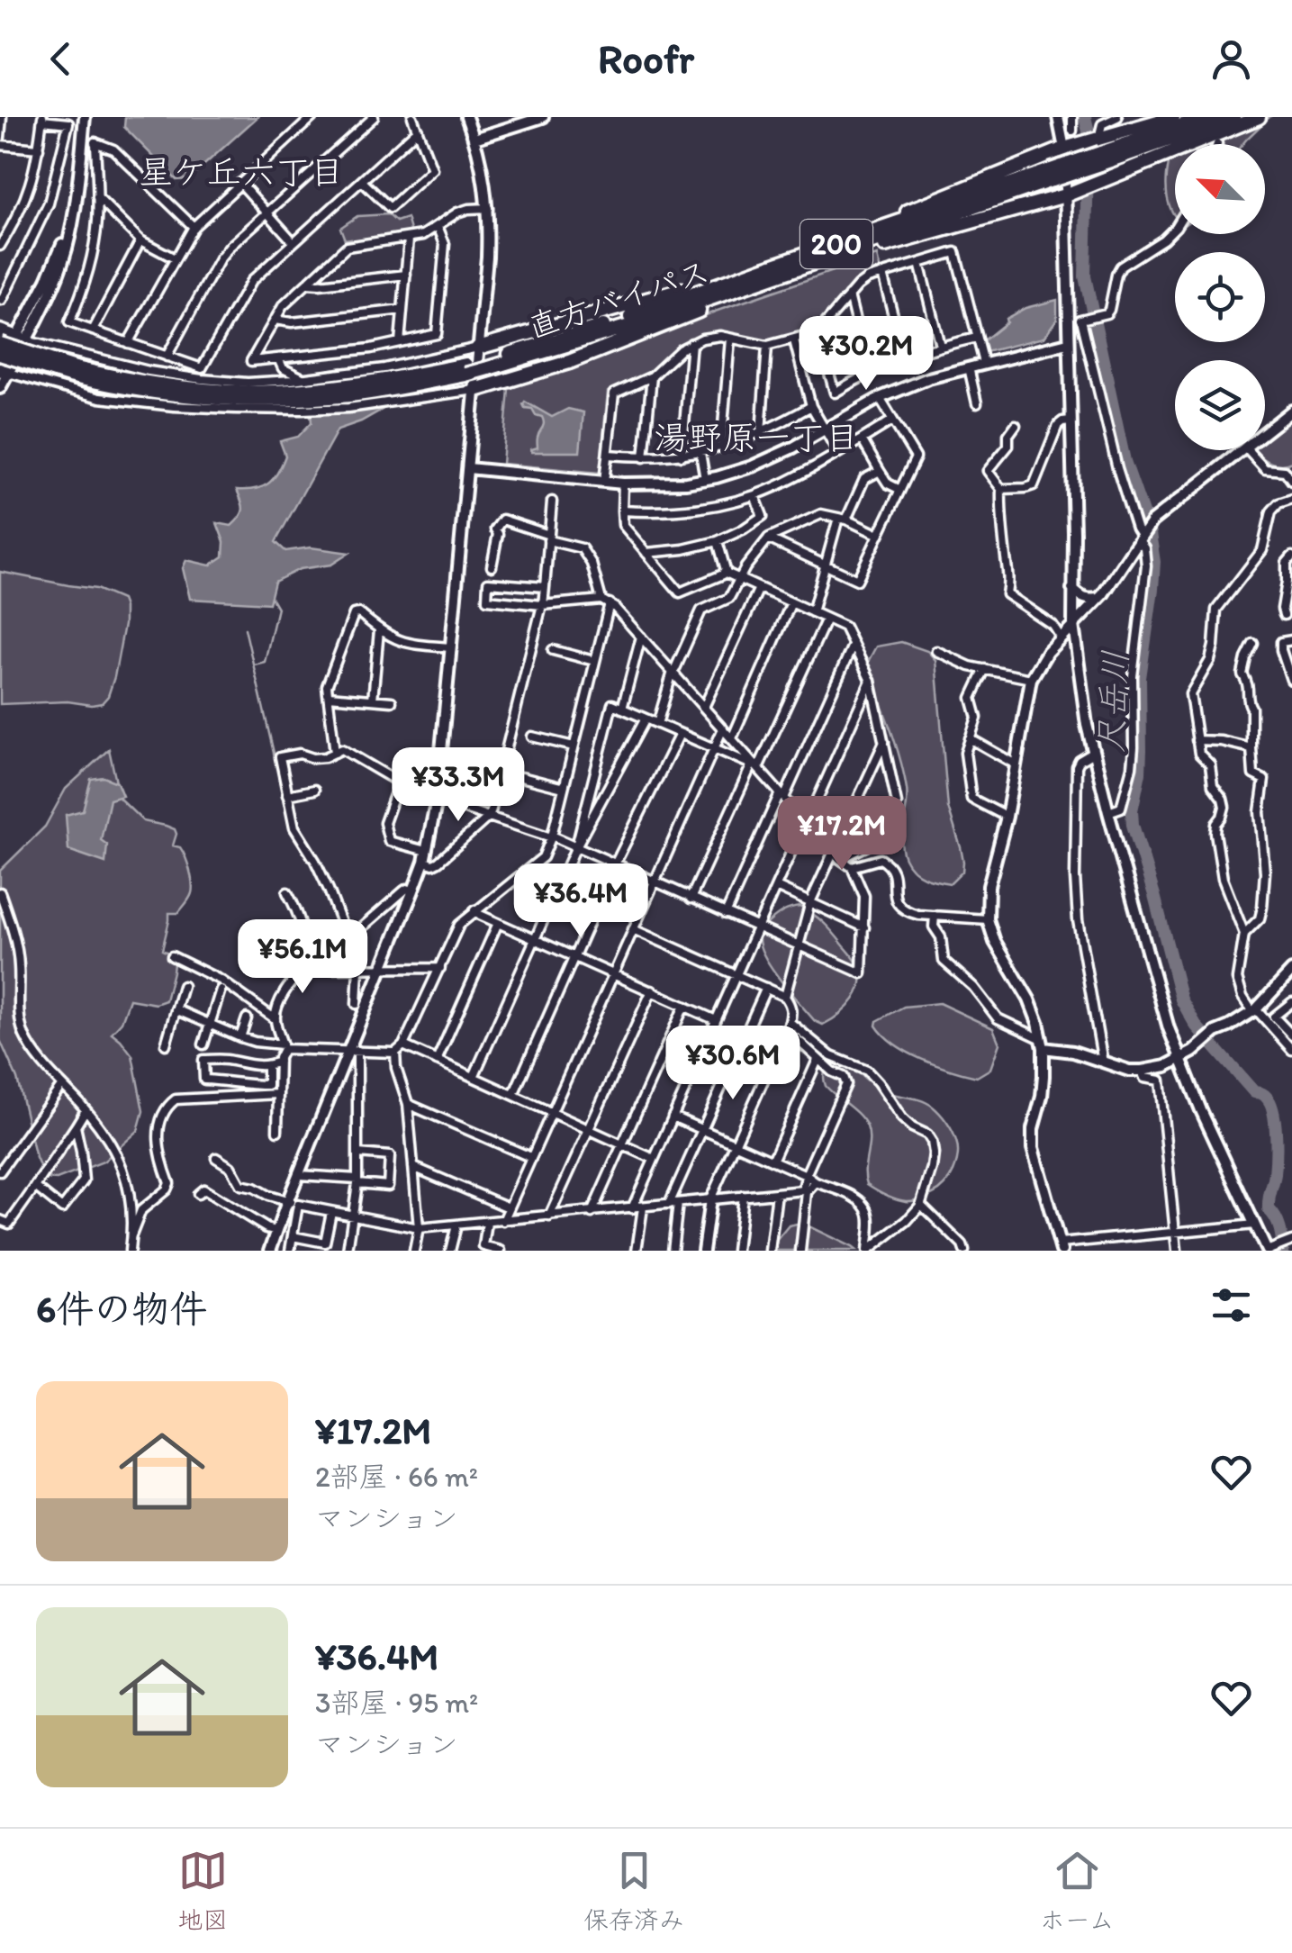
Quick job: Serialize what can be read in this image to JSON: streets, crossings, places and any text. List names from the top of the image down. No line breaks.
{"streets":{"highway":["200","直方バイパス"]},"districts":["星ケ丘六丁目","湯野原一丁目"],"water":["尺岳川"],"north":"top left","page":{"header":"Roofr","price":["¥30.2M","¥33.3M","¥17.2M","¥36.4M","¥56.1M","¥30.6M"],"heading":"6件の物件","list":[{"name":"¥17.2M","note":"2部屋 · 66 m² · マンション"},{"name":"¥36.4M","note":"3部屋 · 95 m² · マンション"}],"tabs":["地図","保存済み","ホーム"]}}
